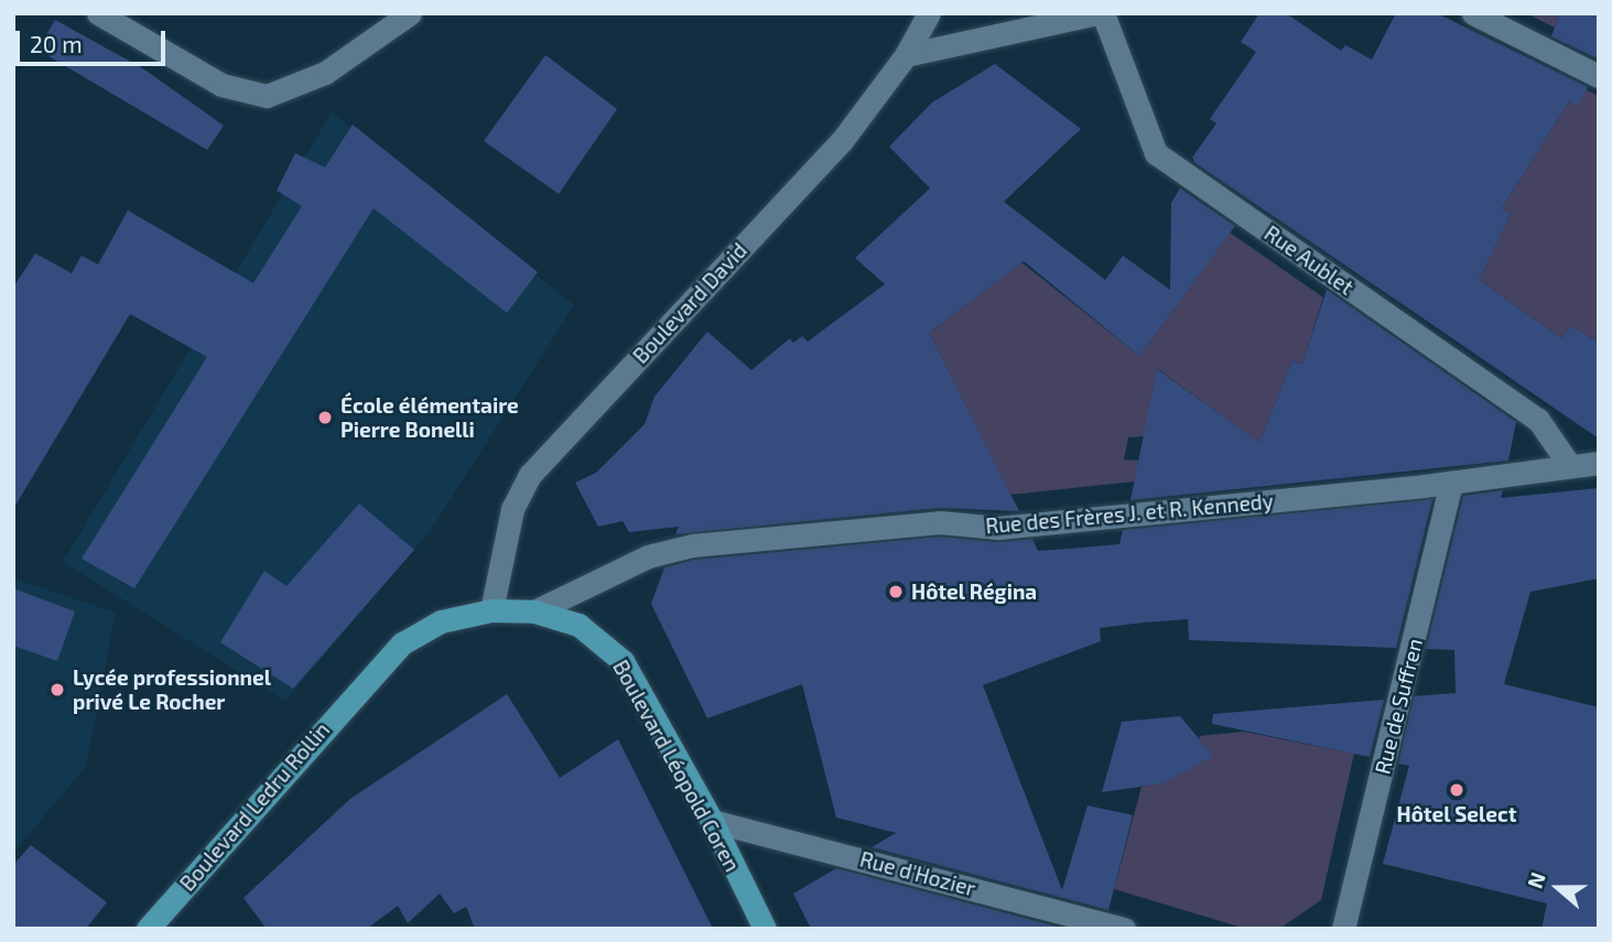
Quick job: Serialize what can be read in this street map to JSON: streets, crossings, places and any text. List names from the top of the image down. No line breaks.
{"streets":{"main road":["Boulevard Léopold Coren","Boulevard Ledru Rollin"],"street":["Rue Aublet","Boulevard David","Rue des Frères J. et R. Kennedy","Rue de Suffren","Rue d'Hozier"]},"crossings":[["Rue Aublet","Boulevard David"],["Rue Aublet","Rue des Frères J. et R. Kennedy"],["Boulevard David","Boulevard Léopold Coren"],["Rue des Frères J. et R. Kennedy","Rue de Suffren"],["Rue des Frères J. et R. Kennedy","Boulevard Léopold Coren"],["Boulevard Léopold Coren","Boulevard Ledru Rollin"],["Boulevard Léopold Coren","Rue d'Hozier"]],"places":["École élémentaire Pierre Bonelli","Hôtel Régina","Lycée professionnel privé Le Rocher","Hôtel Select"],"scale_bar":"20 m","north":"left"}
